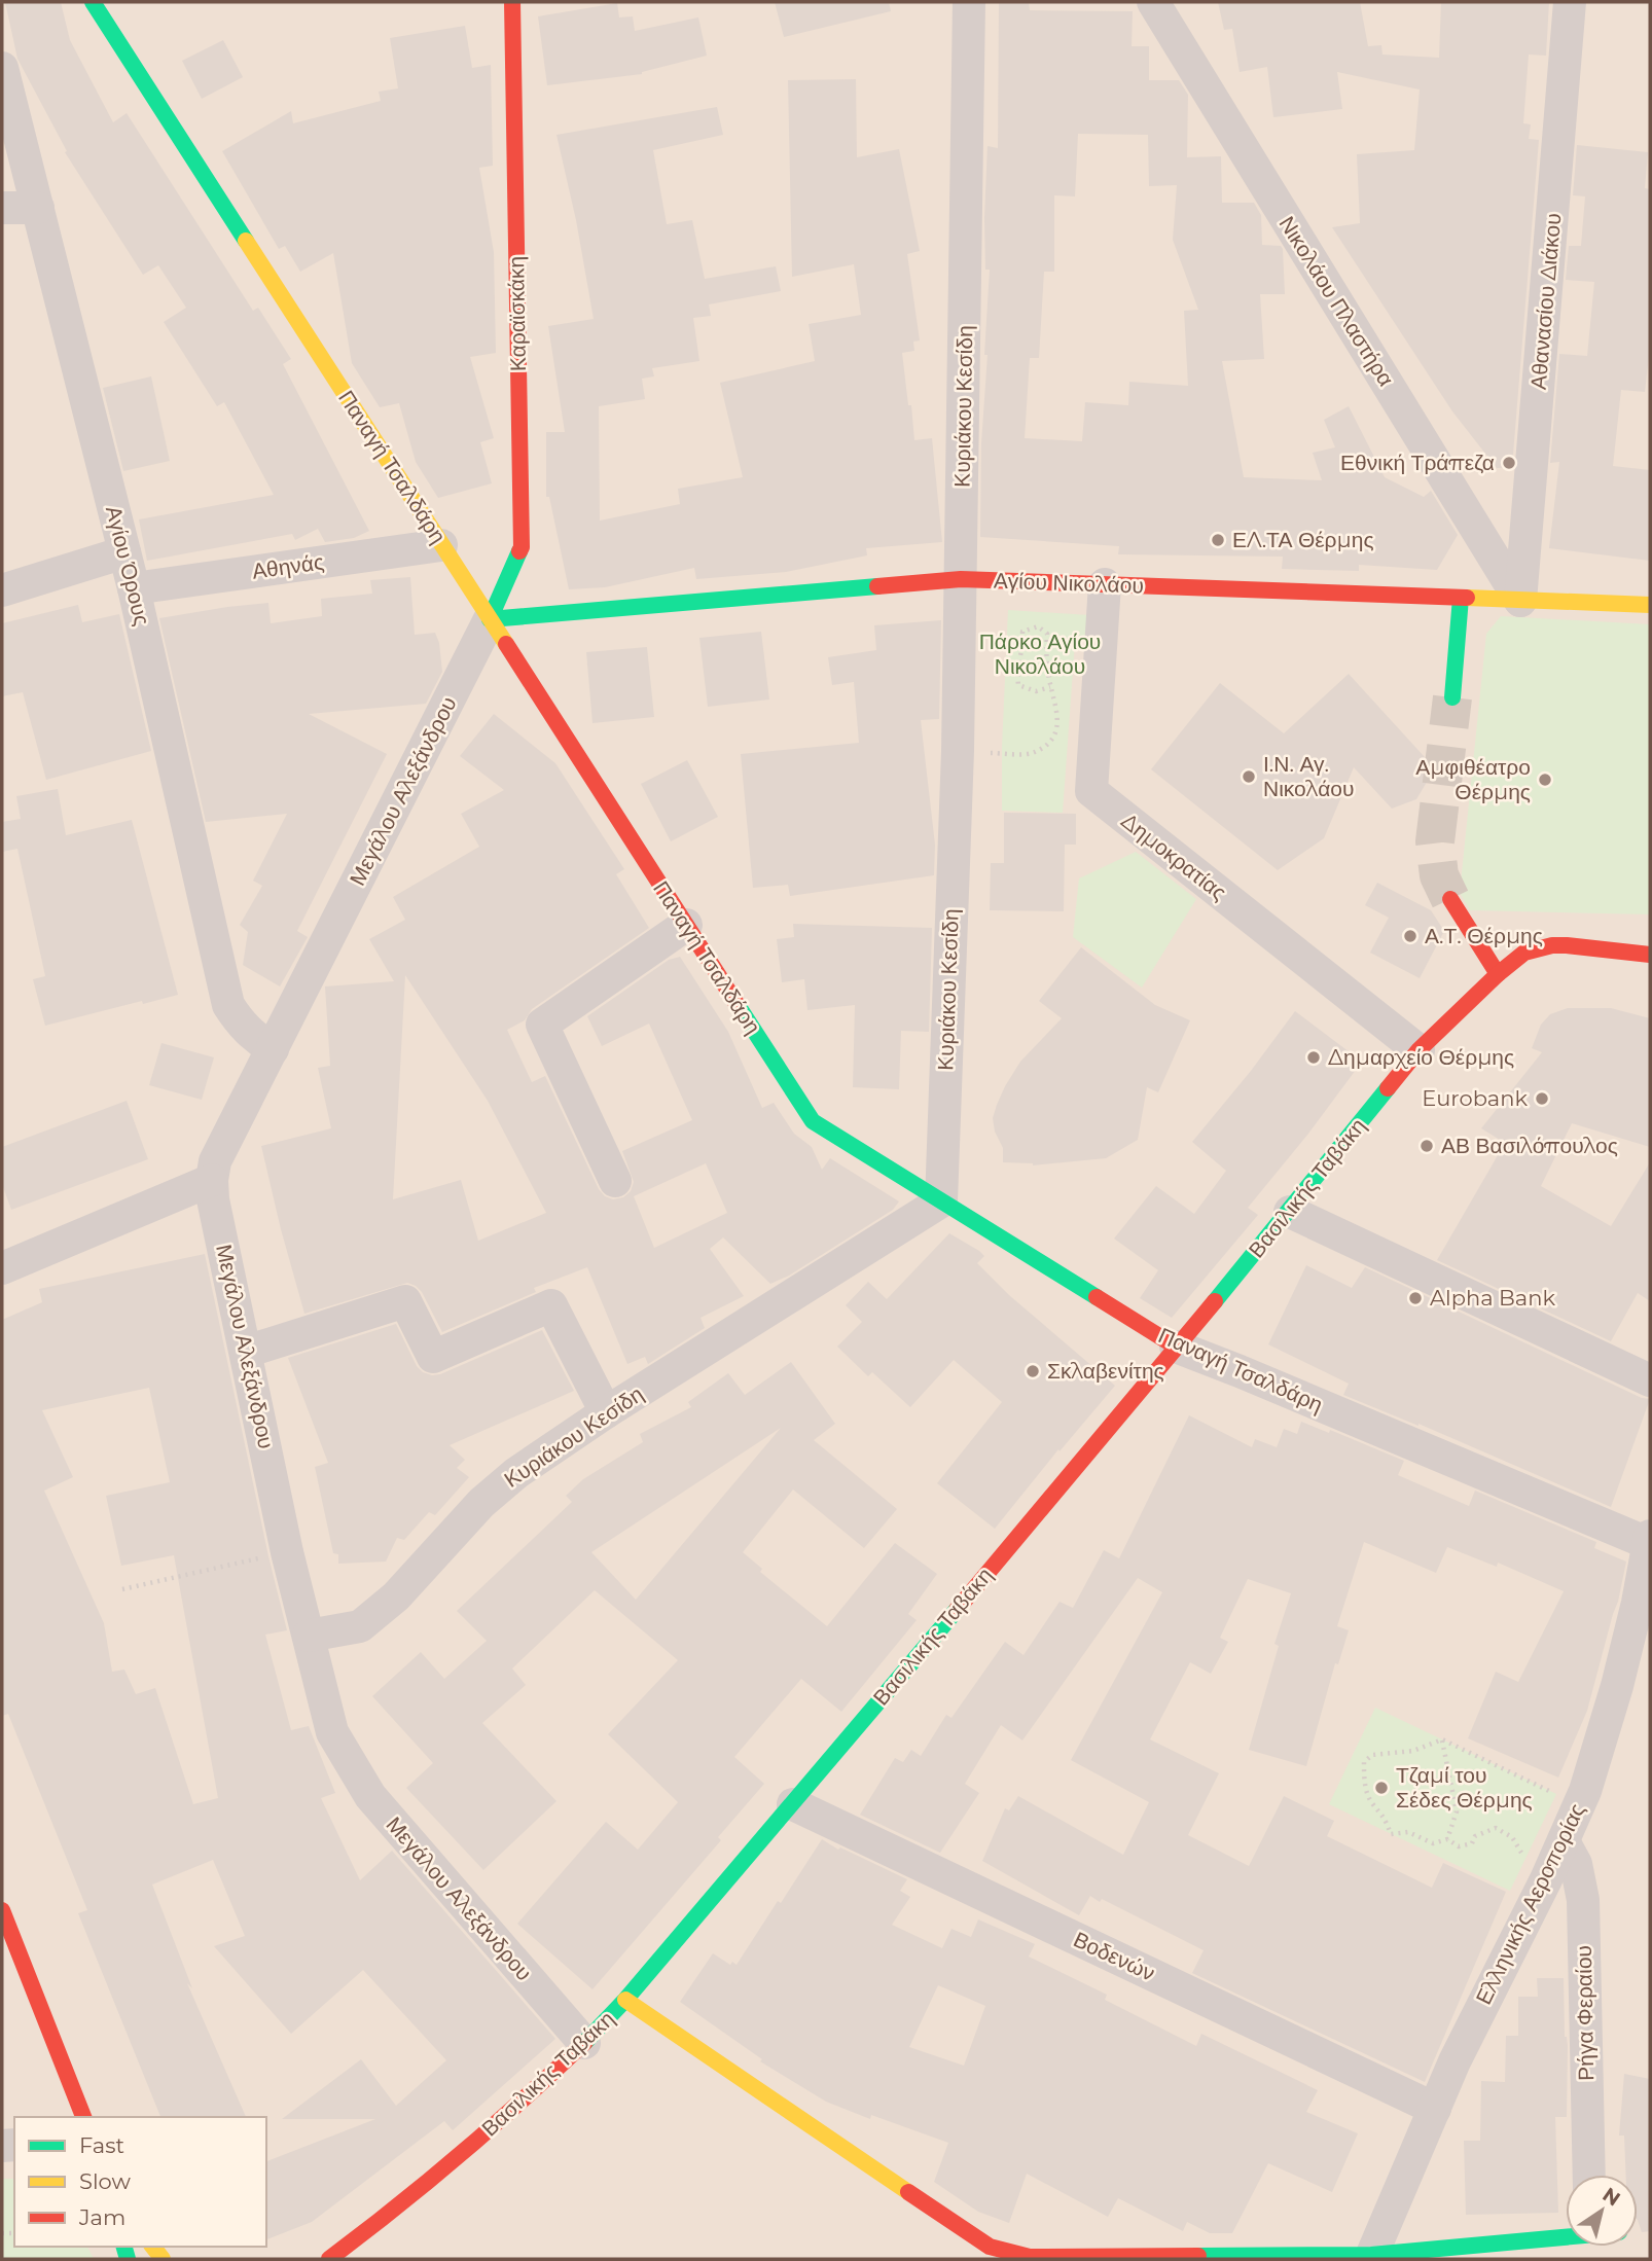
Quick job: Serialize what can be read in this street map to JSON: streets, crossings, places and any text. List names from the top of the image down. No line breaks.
{"streets":{"street":["Νικολάου Πλαστήρα","Αθανασίου Διάκου","Καραϊσκάκη","Κυριάκου Κεσίδη","Παναγή Τσαλδάρη","Αγίου Όρους","Αθηνάς","Αγίου Νικολάου","Μεγάλου Αλεξάνδρου","Δημοκρατίας","Βασιλικής Ταβάκη","Ελληνικής Αεροπορίας","Βοδενών","Ρήγα Φεραίου"]},"crossings":[["Νικολάου Πλαστήρα","Αθανασίου Διάκου"],["Νικολάου Πλαστήρα","Αγίου Νικολάου"],["Αθανασίου Διάκου","Αγίου Νικολάου"],["Καραϊσκάκη","Παναγή Τσαλδάρη"],["Καραϊσκάκη","Αγίου Νικολάου"],["Καραϊσκάκη","Μεγάλου Αλεξάνδρου"],["Κυριάκου Κεσίδη","Παναγή Τσαλδάρη"],["Κυριάκου Κεσίδη","Αγίου Νικολάου"],["Κυριάκου Κεσίδη","Μεγάλου Αλεξάνδρου"],["Παναγή Τσαλδάρη","Αθηνάς"],["Παναγή Τσαλδάρη","Αγίου Νικολάου"],["Παναγή Τσαλδάρη","Μεγάλου Αλεξάνδρου"],["Παναγή Τσαλδάρη","Βασιλικής Ταβάκη"],["Παναγή Τσαλδάρη","Ελληνικής Αεροπορίας"],["Αγίου Όρους","Αθηνάς"],["Αγίου Όρους","Μεγάλου Αλεξάνδρου"],["Αγίου Νικολάου","Μεγάλου Αλεξάνδρου"],["Αγίου Νικολάου","Δημοκρατίας"],["Μεγάλου Αλεξάνδρου","Βασιλικής Ταβάκη"],["Δημοκρατίας","Βασιλικής Ταβάκη"],["Βασιλικής Ταβάκη","Βοδενών"],["Ελληνικής Αεροπορίας","Βοδενών"],["Ελληνικής Αεροπορίας","Ρήγα Φεραίου"]],"parks":["Πάρκο Αγίου Νικολάου"],"places":["Εθνική Τράπεζα","ΕΛ.ΤΑ Θέρμης","Ι.Ν. Αγ. Νικολάου","Αμφιθέατρο Θέρμης","Α.Τ. Θέρμης","Δημαρχείο Θέρμης","Eurobank","ΑΒ Βασιλόπουλος","Alpha Bank","Σκλαβενίτης","Τζαμί του Σέδες Θέρμης"],"legend":["Fast","Slow","Jam"],"north":"top right"}
